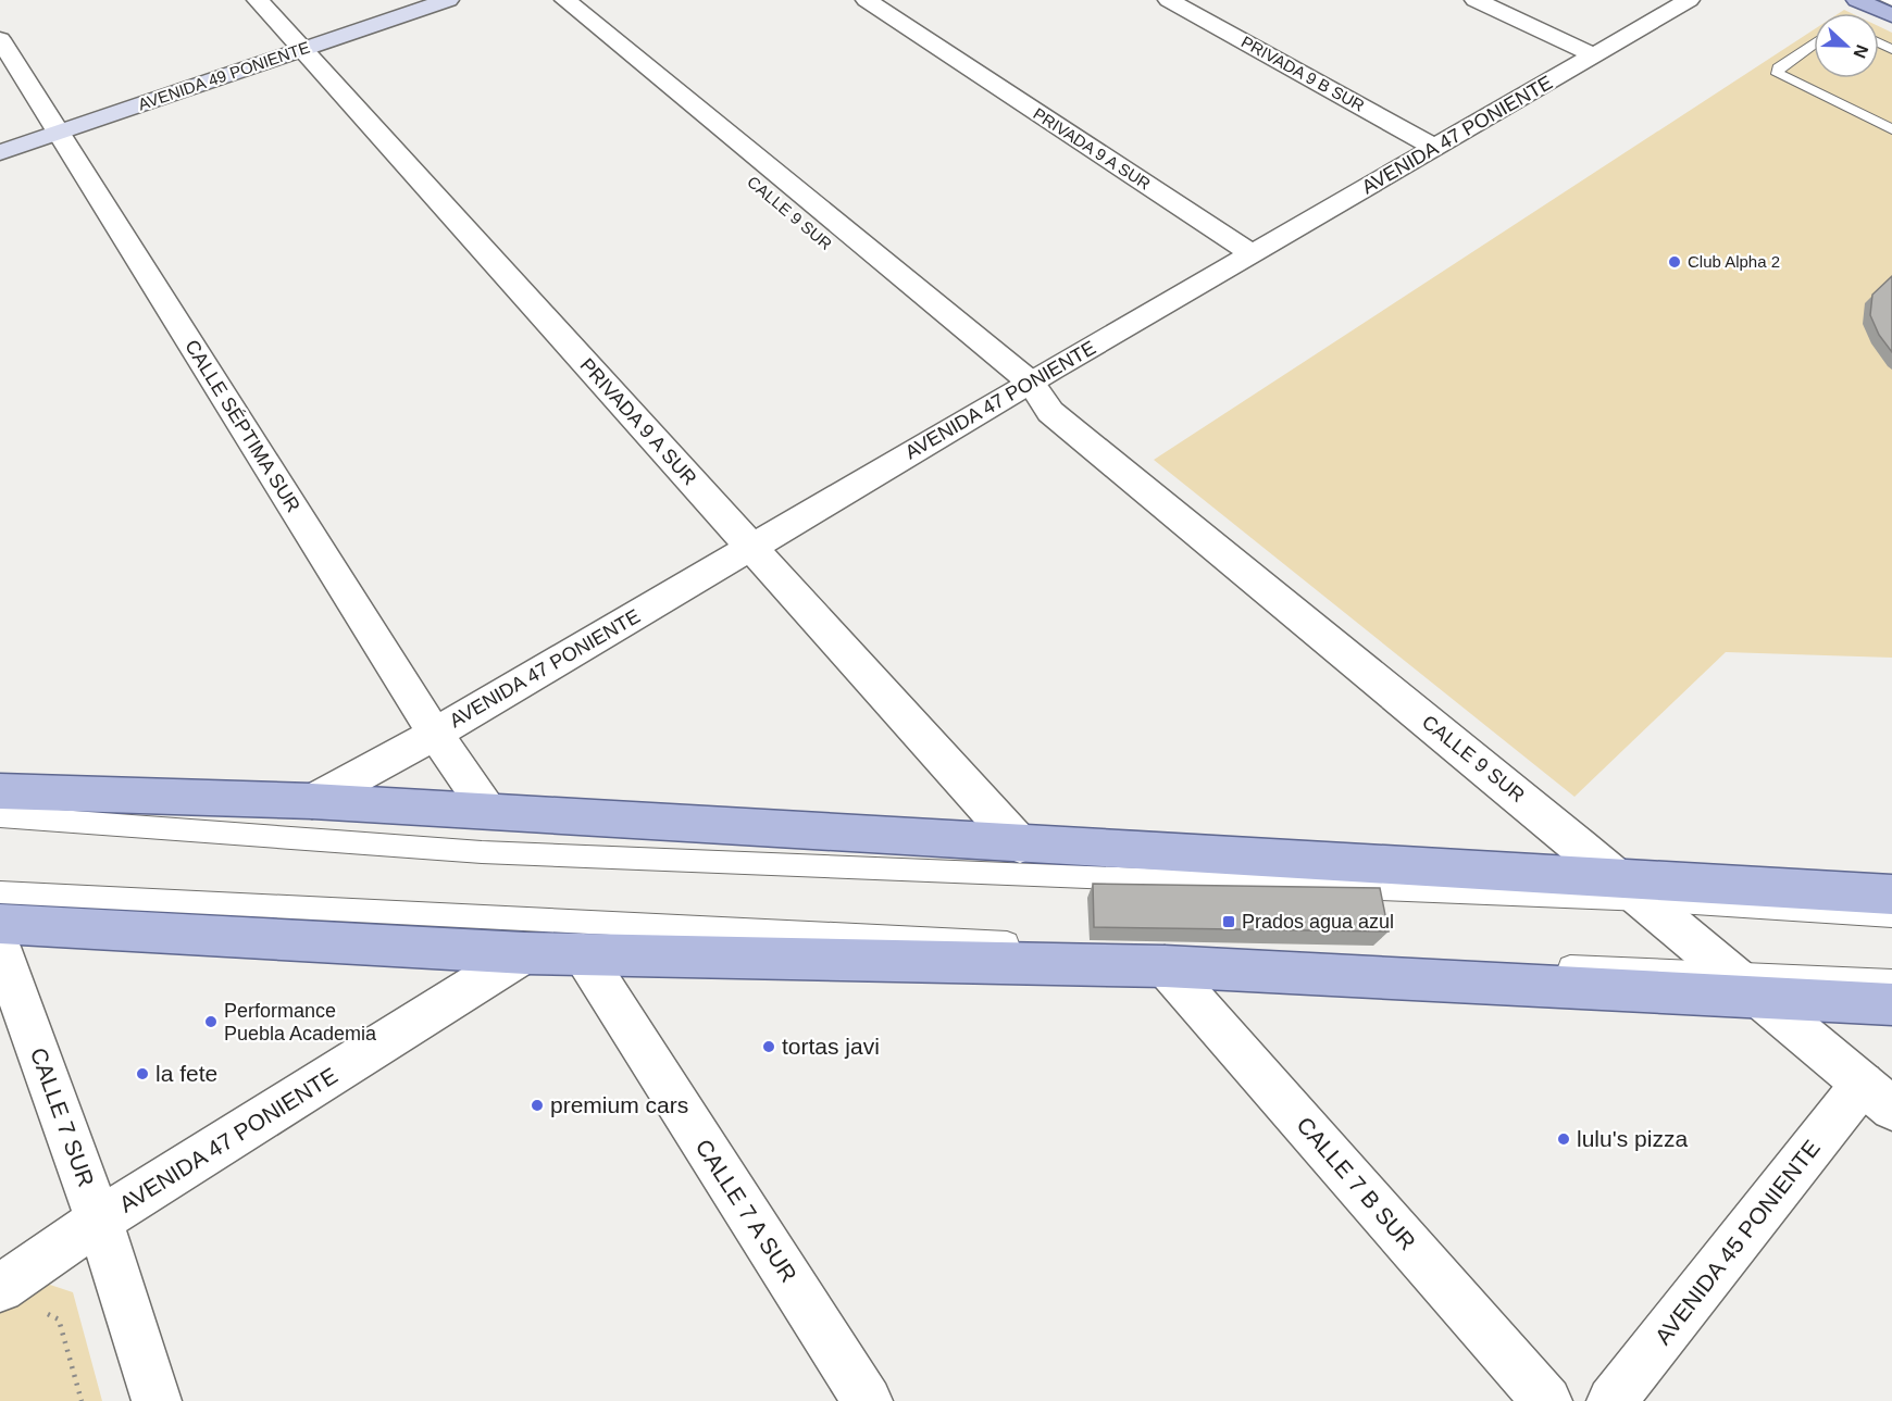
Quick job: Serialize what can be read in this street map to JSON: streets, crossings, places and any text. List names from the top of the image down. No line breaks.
{"streets":{"main road":["AVENIDA 49 PONIENTE"],"street":["PRIVADA 9 B SUR","AVENIDA 47 PONIENTE","PRIVADA 9 A SUR","CALLE 9 SUR","CALLE SÉPTIMA SUR","CALLE 7 SUR","CALLE 7 B SUR","CALLE 7 A SUR","AVENIDA 45 PONIENTE"]},"crossings":[["PRIVADA 9 B SUR","AVENIDA 47 PONIENTE"],["AVENIDA 49 PONIENTE","PRIVADA 9 A SUR"],["AVENIDA 49 PONIENTE","CALLE SÉPTIMA SUR"],["AVENIDA 47 PONIENTE","PRIVADA 9 A SUR"],["AVENIDA 47 PONIENTE","CALLE 9 SUR"],["AVENIDA 47 PONIENTE","CALLE SÉPTIMA SUR"],["AVENIDA 47 PONIENTE","CALLE 7 SUR"],["CALLE 9 SUR","AVENIDA 45 PONIENTE"]],"places":{"other":["Club Alpha 2","Performance Puebla Academia","tortas javi","la fete","premium cars","lulu's pizza"],"transit":["Prados agua azul"]},"north":"right"}
